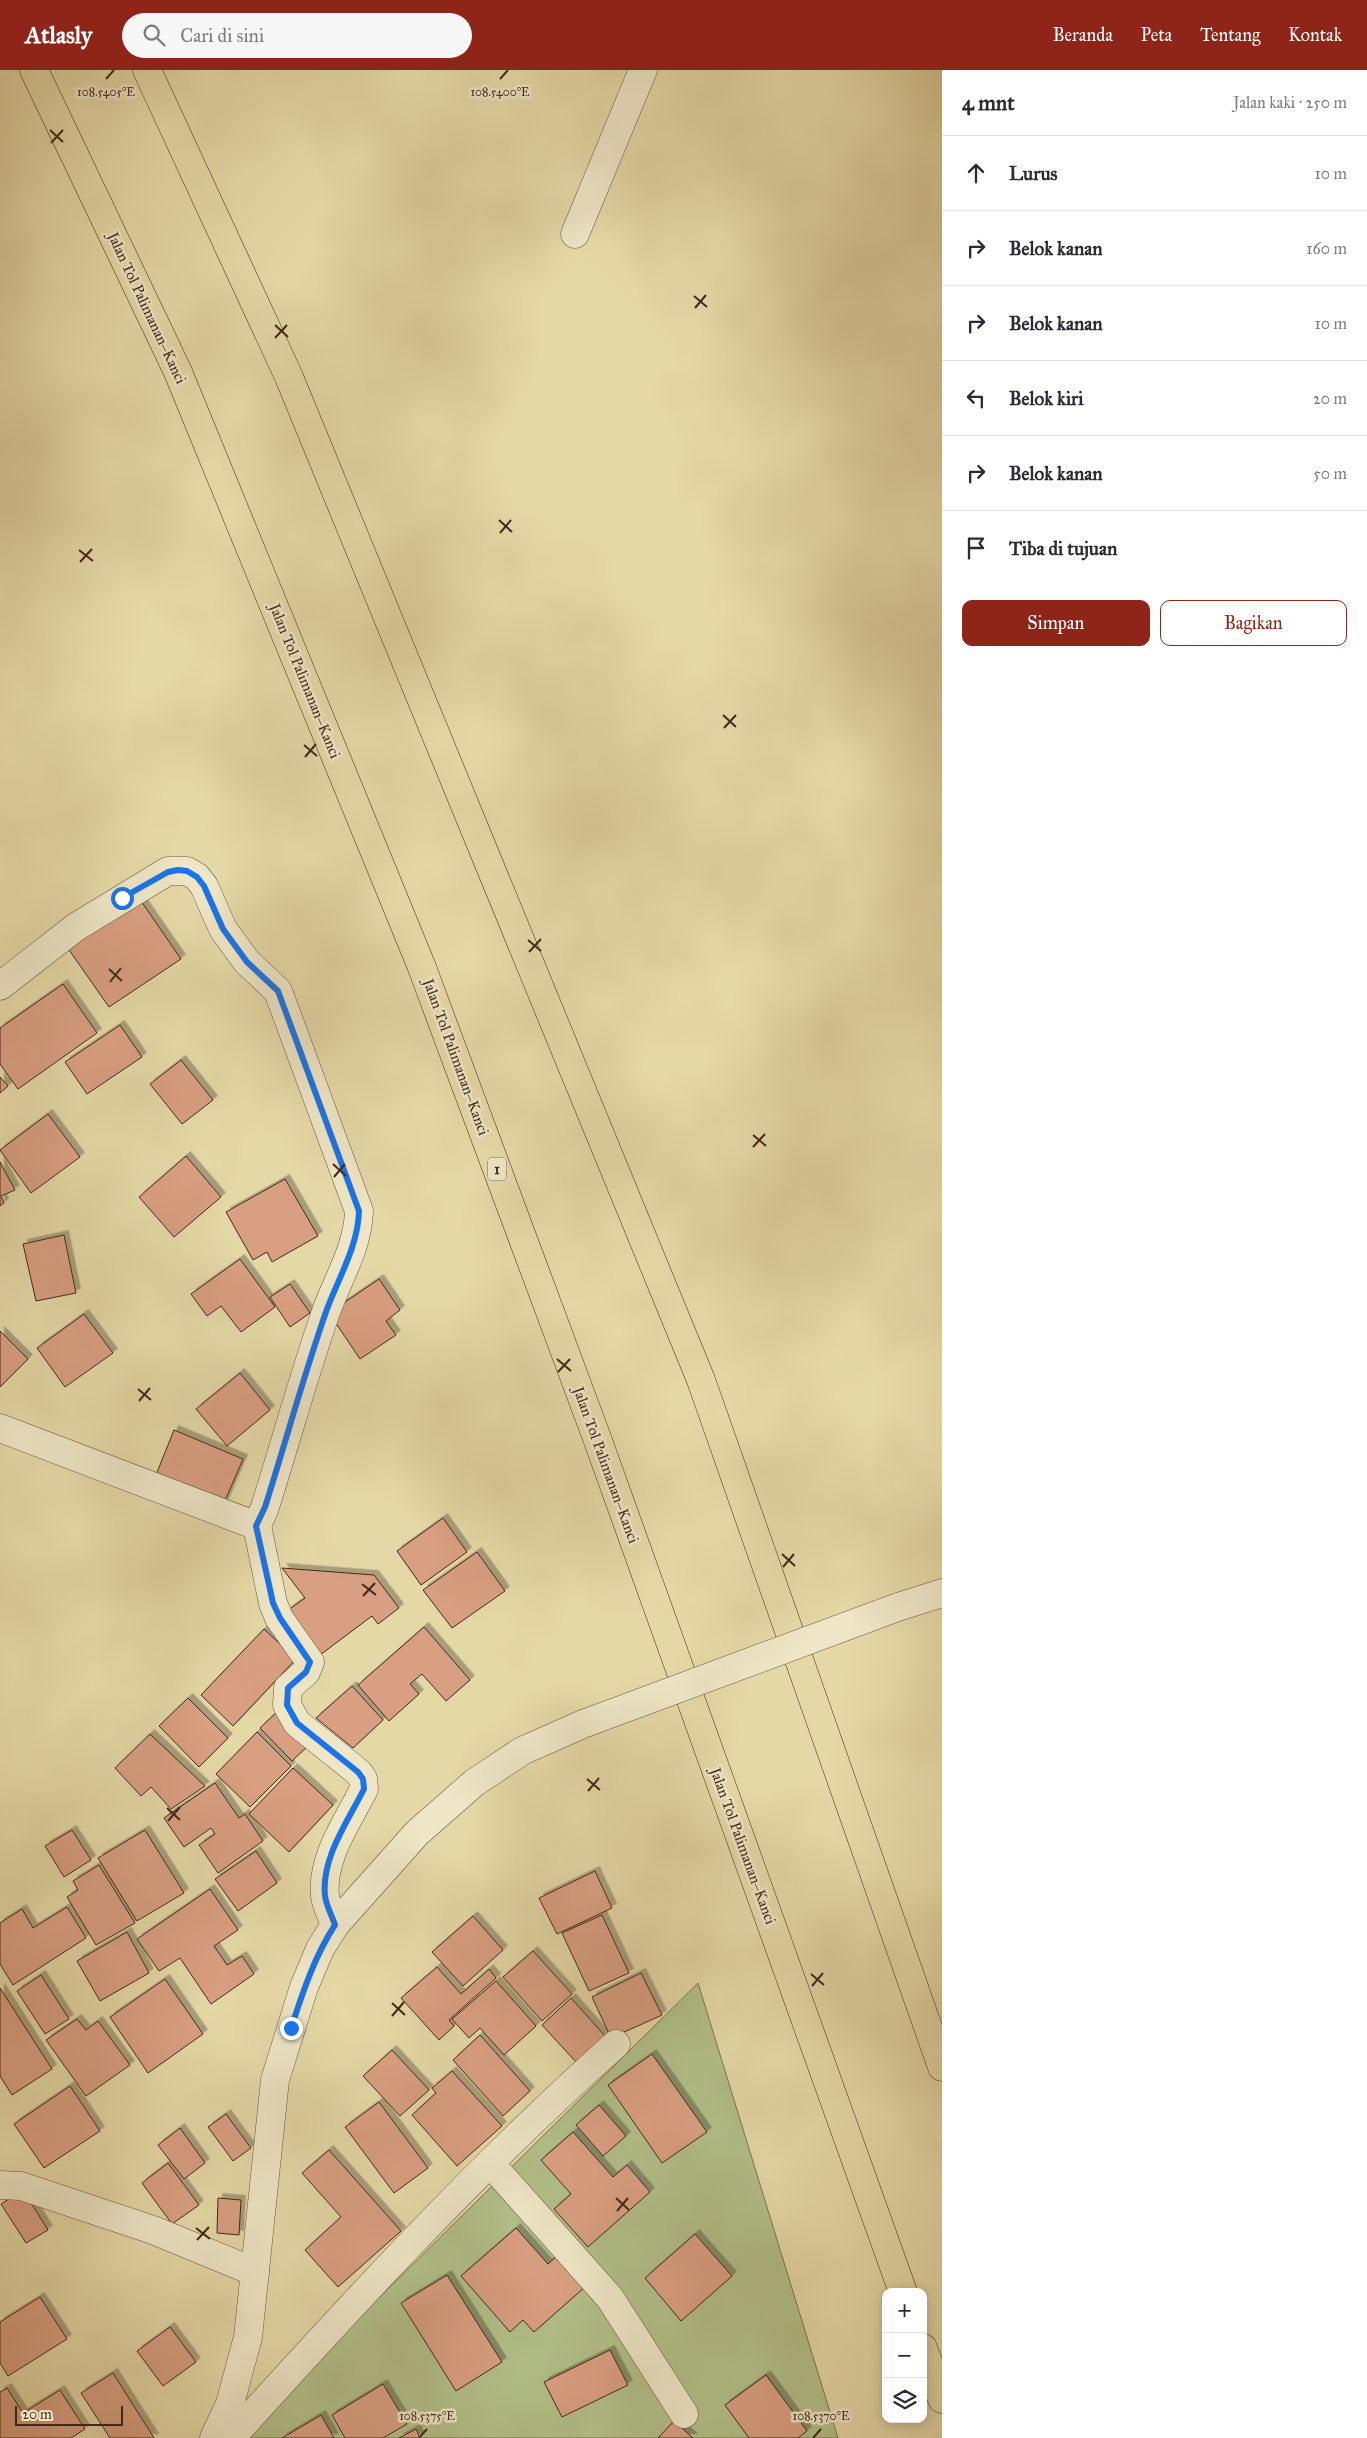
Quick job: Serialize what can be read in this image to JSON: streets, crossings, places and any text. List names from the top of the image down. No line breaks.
{"streets":{"highway":["Jalan Tol Palimanan–Kanci","1"]},"scale_bar":"20 m","page":{"header":"Atlasly","search":"Cari di sini","nav":["Beranda","Peta","Tentang","Kontak"],"heading":["4 mnt","Jalan kaki · 250 m"],"list":[["Lurus","10 m"],["Belok kanan","160 m"],["Belok kanan","10 m"],["Belok kiri","20 m"],["Belok kanan","50 m"],"Tiba di tujuan"],"buttons":["Simpan","Bagikan"],"map_buttons":["+","−"],"scale":"20 m"},"coordinates":["108.5405°E","108.5400°E","108.5375°E","108.5370°E"]}
